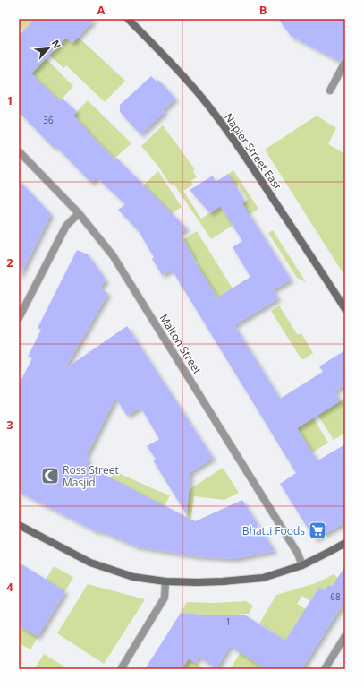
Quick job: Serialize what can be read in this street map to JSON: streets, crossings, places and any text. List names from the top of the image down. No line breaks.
{"streets":{"street":["Napier Street East","Malton Street"]},"places":{"mosque":["Ross Street Masjid"],"supermarket":["Bhatti Foods"]},"house_numbers":["36","68","1"],"north":"top right","grid":{"columns":["A","B"],"rows":["1","2","3","4"]}}
